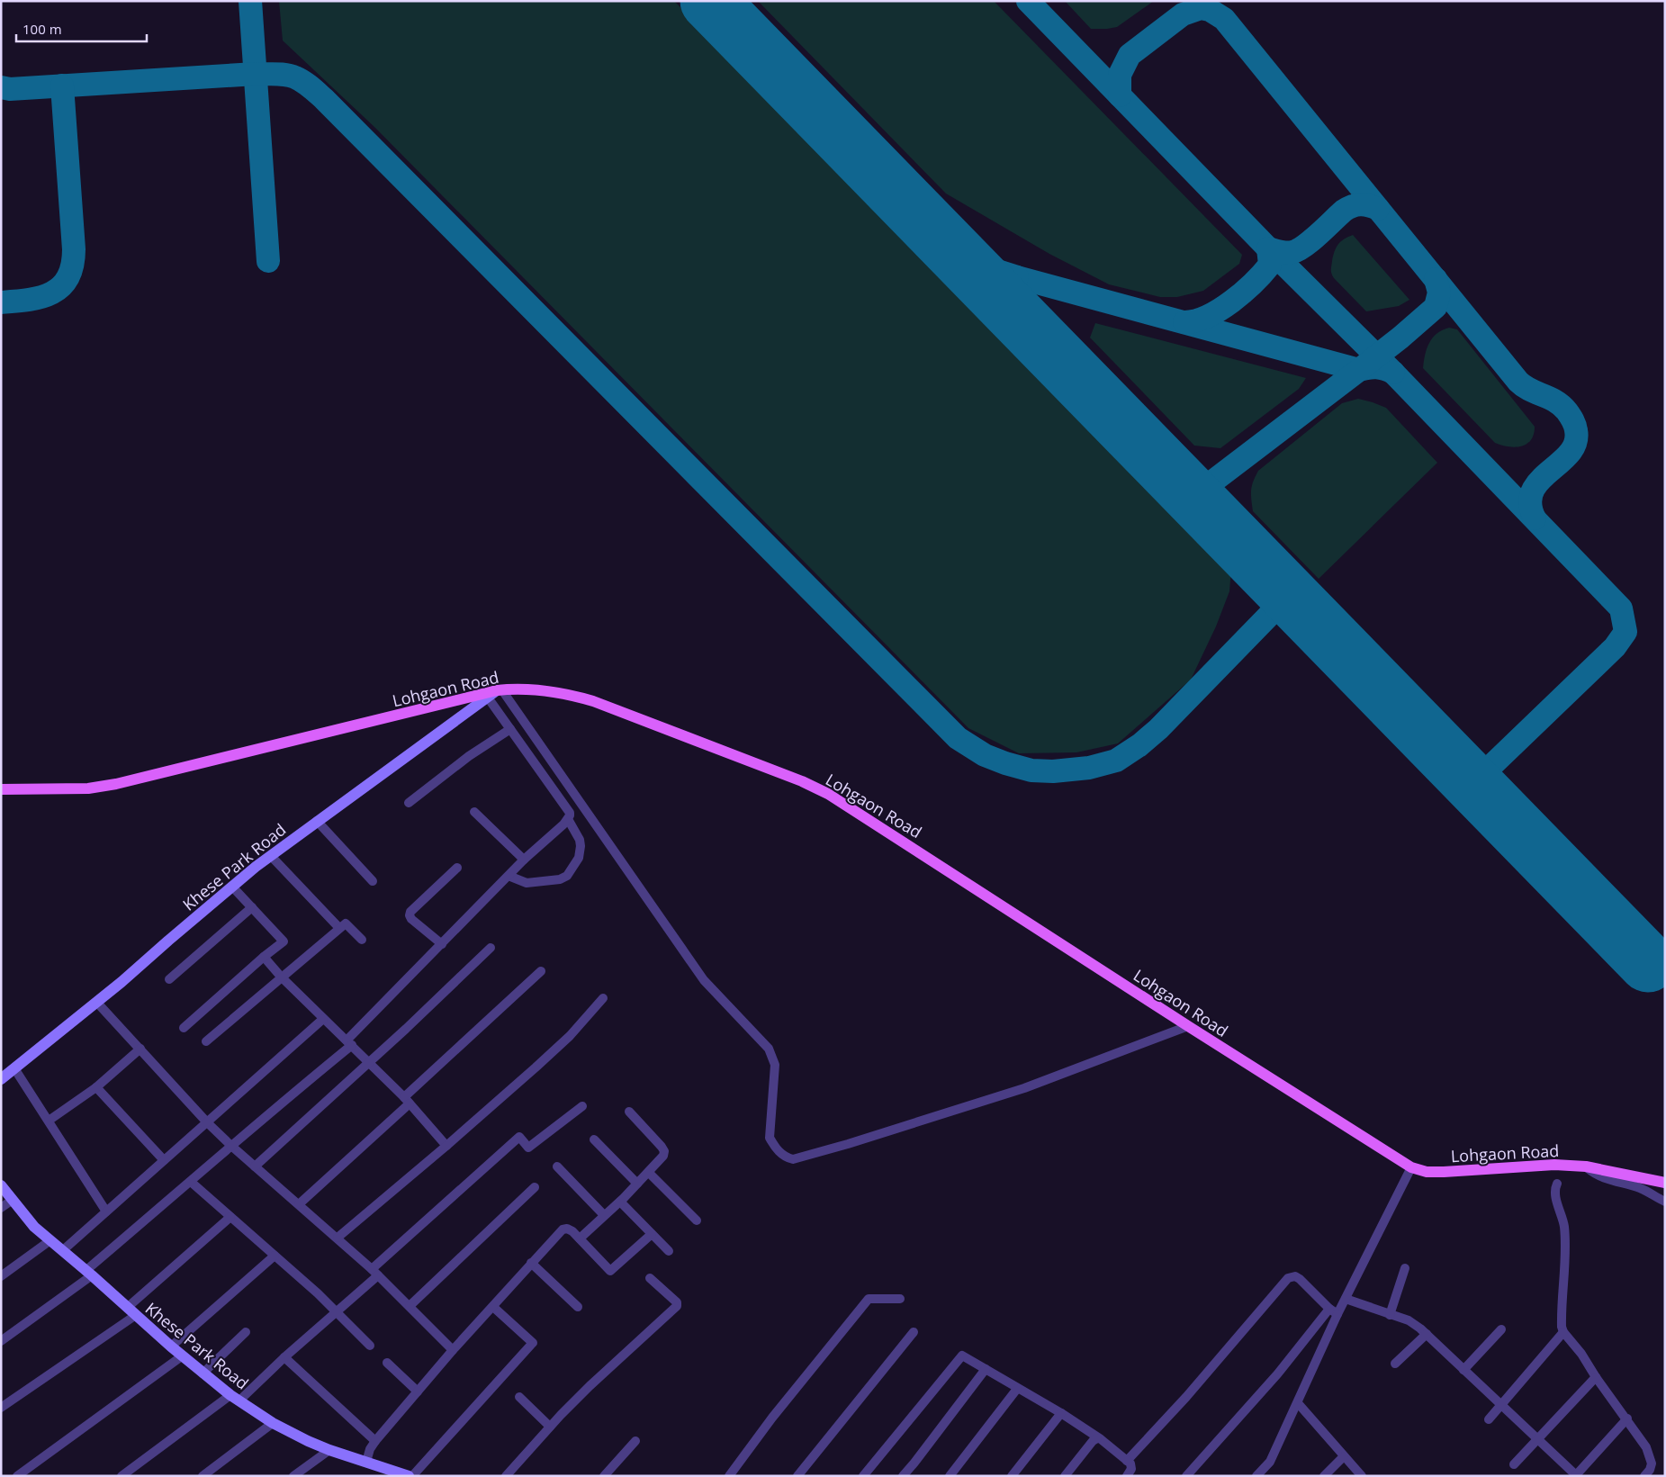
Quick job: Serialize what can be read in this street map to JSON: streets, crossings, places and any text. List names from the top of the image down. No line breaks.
{"streets":{"main road":["Lohgaon Road"],"street":["Khese Park Road"]},"crossings":[["Lohgaon Road","Khese Park Road"]],"scale_bar":"100 m"}
